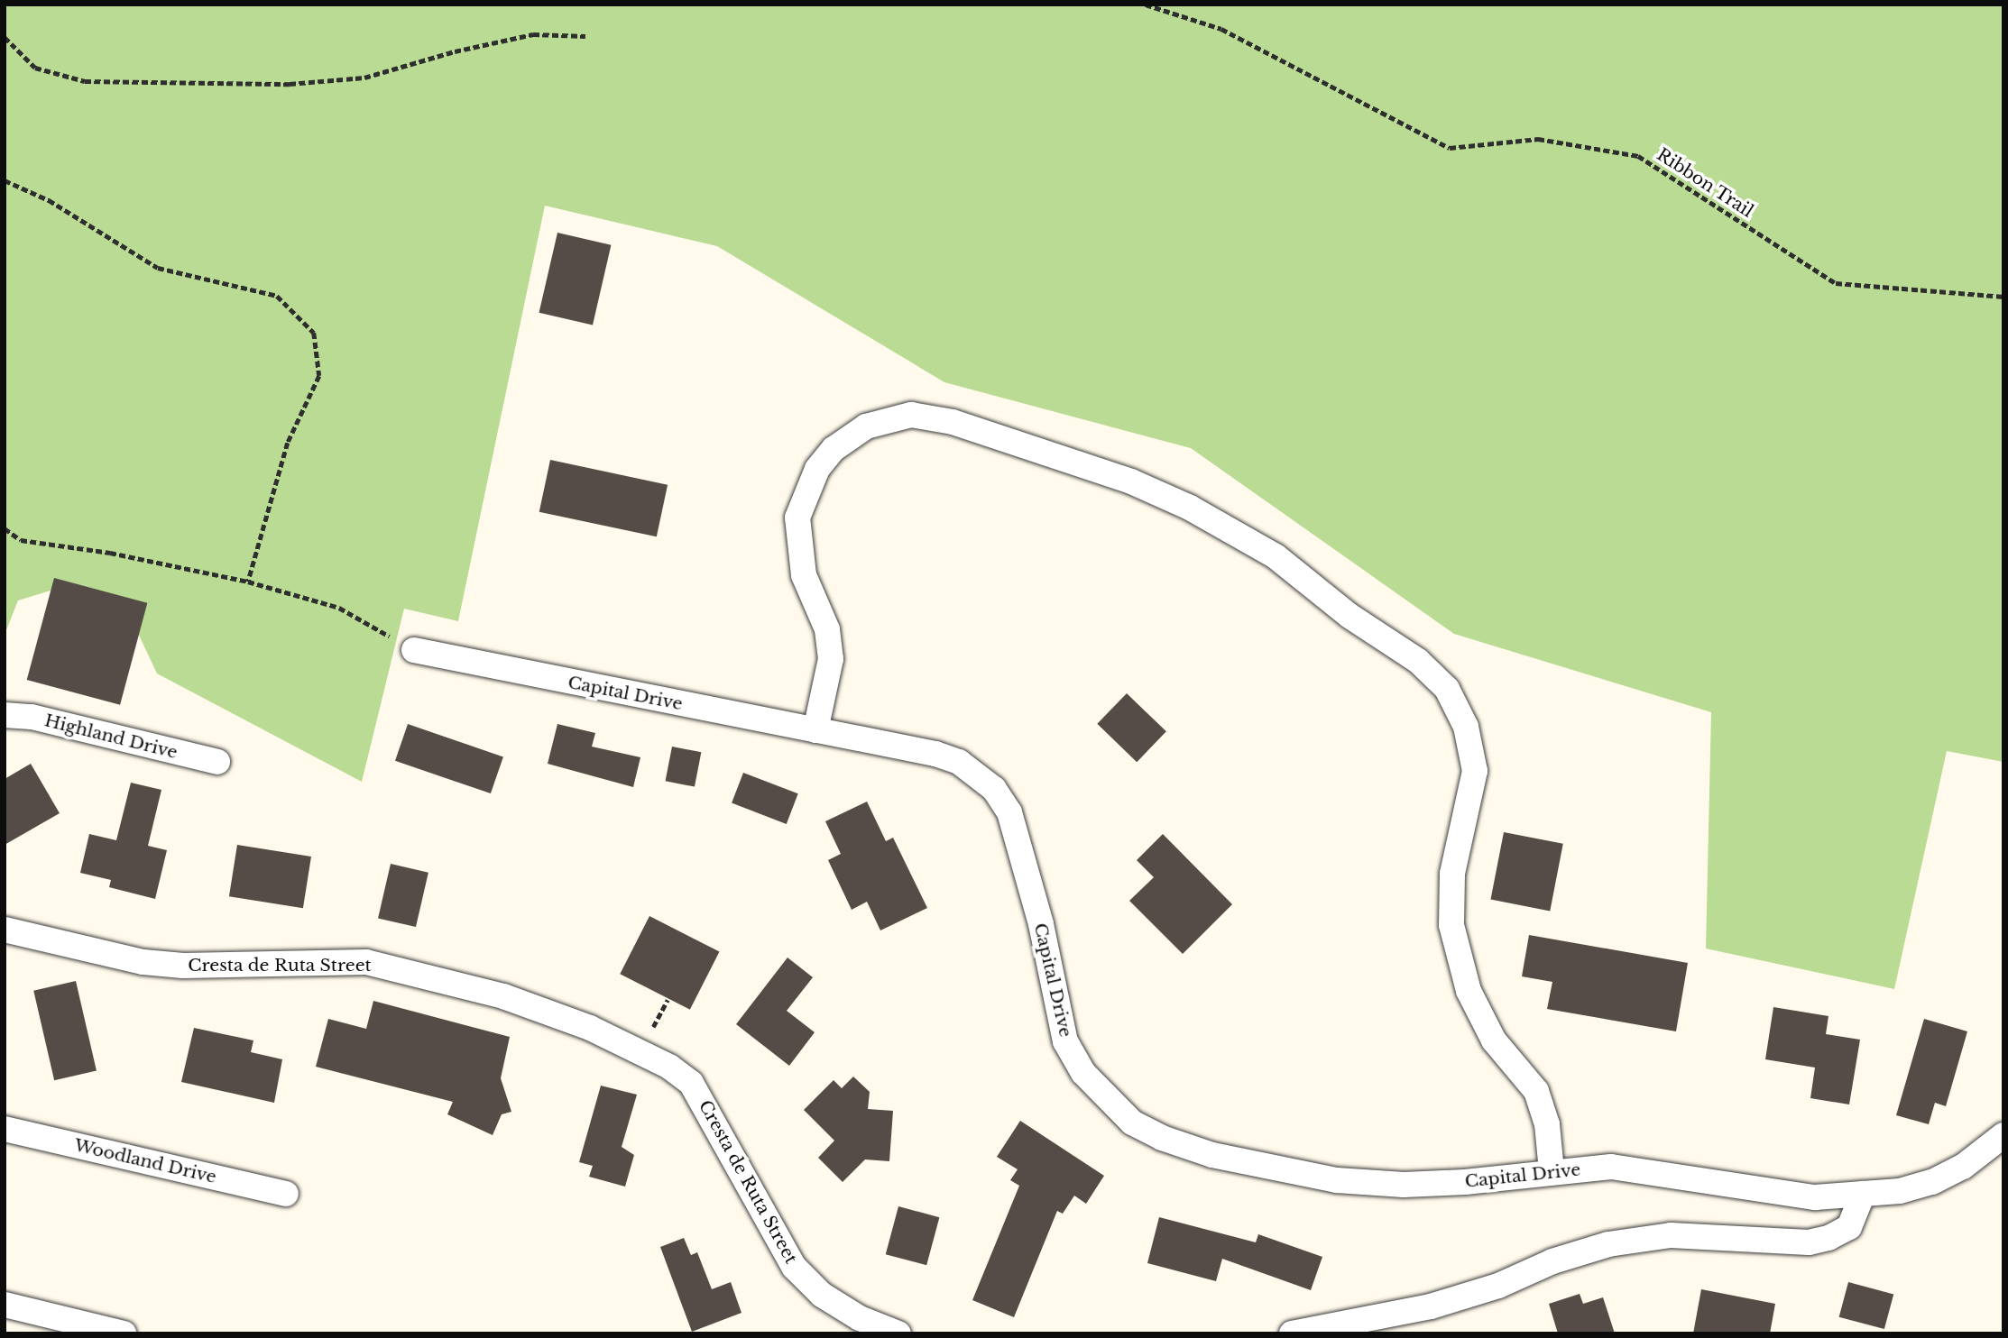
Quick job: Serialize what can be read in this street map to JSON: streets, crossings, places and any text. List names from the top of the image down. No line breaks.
{"streets":{"street":["Capital Drive","Highland Drive","Cresta de Ruta Street","Woodland Drive"],"path":["Ribbon Trail"]}}
